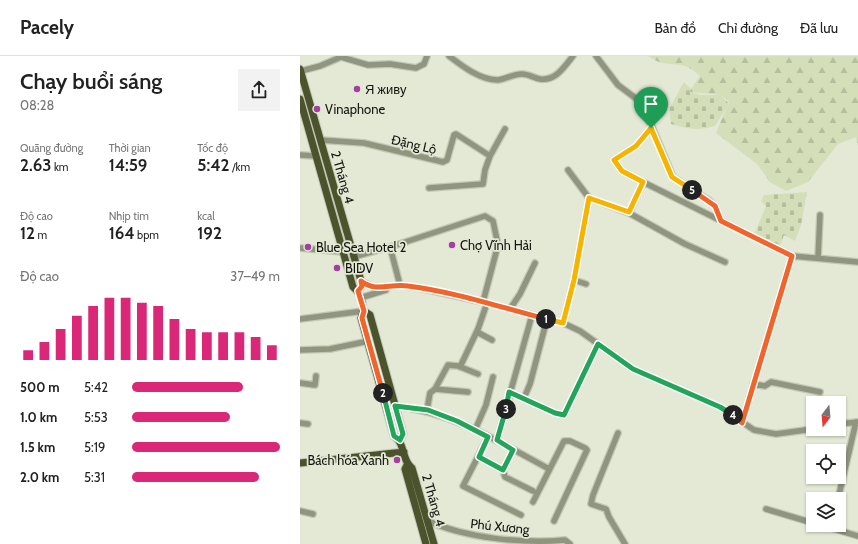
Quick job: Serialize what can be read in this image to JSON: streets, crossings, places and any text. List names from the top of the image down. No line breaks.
{"streets":{"main road":["2 Tháng 4"],"street":["Đặng Lộ","Phú Xương"]},"crossings":[["Đặng Lộ","2 Tháng 4"],["2 Tháng 4","Phú Xương"]],"places":["Я живу","Vinaphone","Chợ Vĩnh Hải","Blue Sea Hotel 2","BIDV","Bách hóa Xanh"],"north":"bottom","page":{"header":"Pacely","nav":["Bản đồ","Chỉ đường","Đã lưu"],"heading":["Chạy buổi sáng","08:28"],"stats":[["Quãng đường","2.63 km"],["Thời gian","14:59"],["Tốc độ","5:42 /km"],["Độ cao","12 m"],["Nhịp tim","164 bpm"],["kcal","192"]],"pins":["5","1","2","3","4"],"chart":["Độ cao","37–49 m"],"list":[{"name":"500 m","note":"5:42"},{"name":"1.0 km","note":"5:53"},{"name":"1.5 km","note":"5:19"},{"name":"2.0 km","note":"5:31"}]}}
